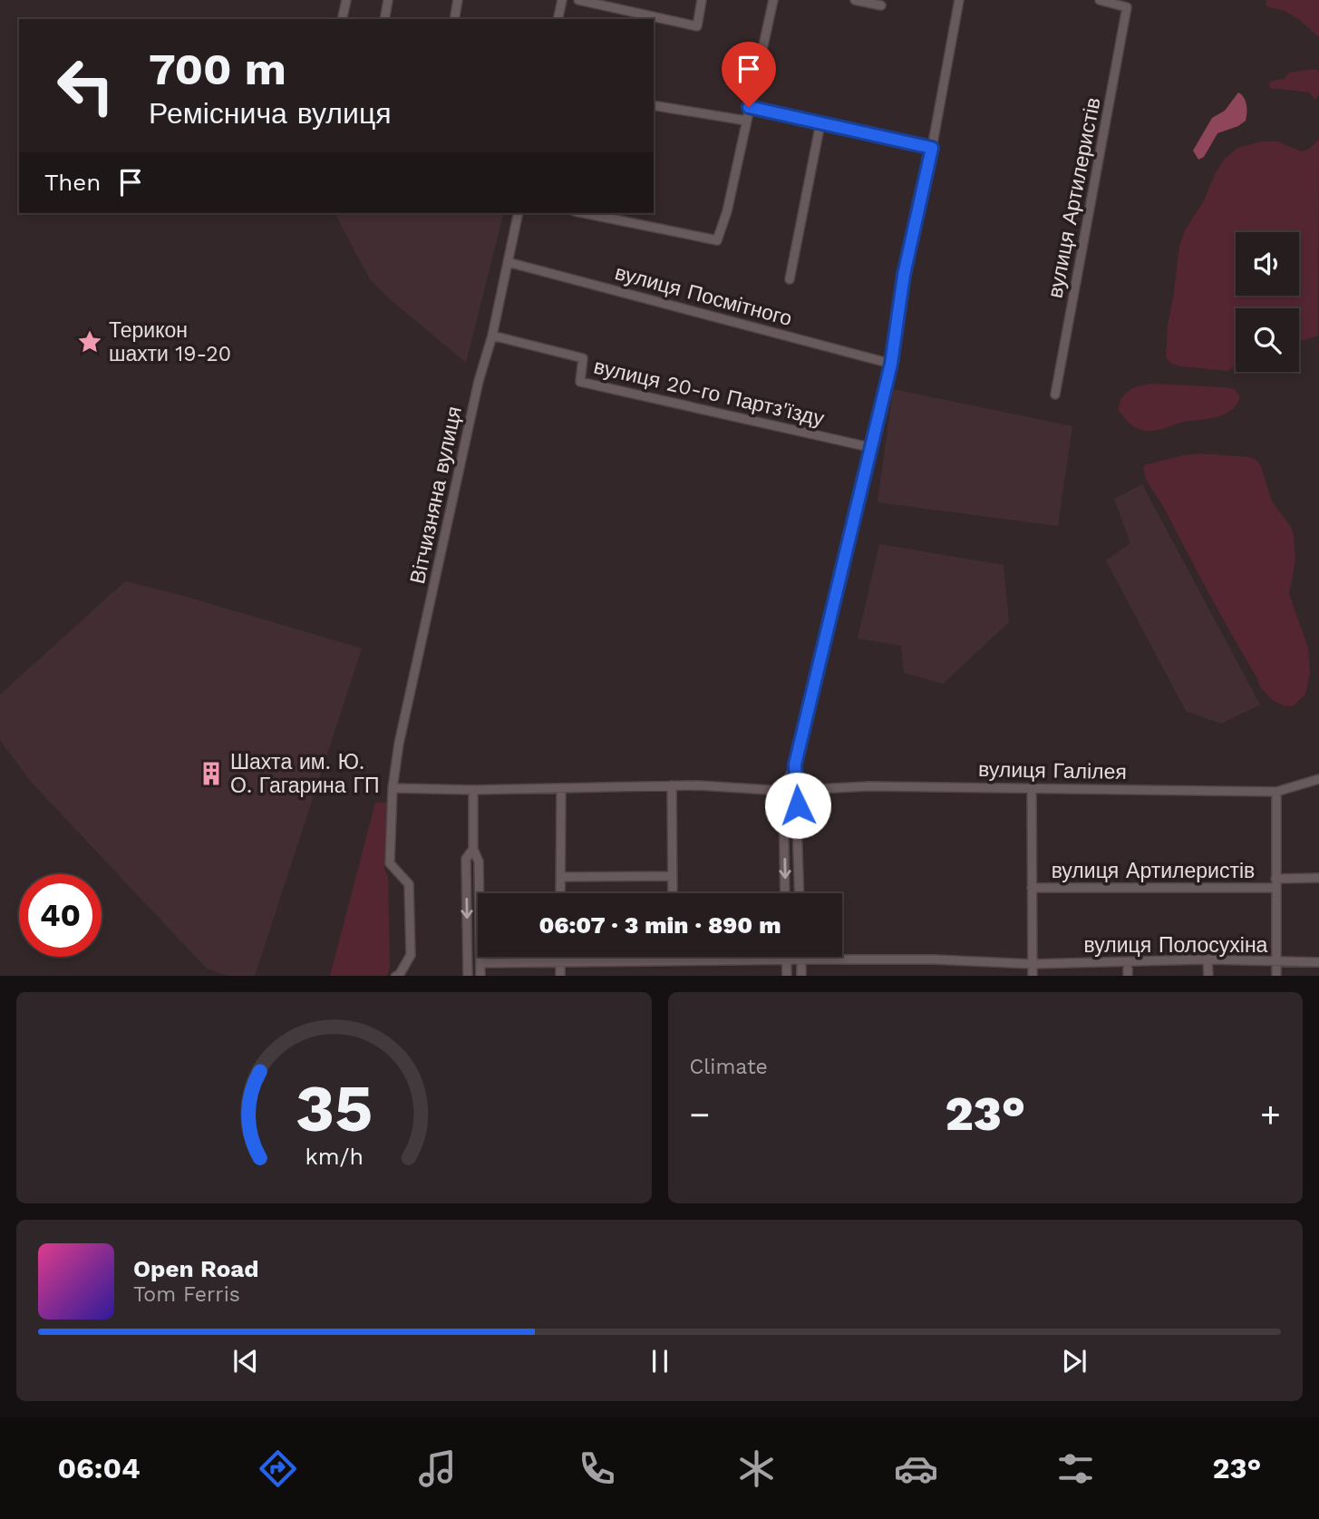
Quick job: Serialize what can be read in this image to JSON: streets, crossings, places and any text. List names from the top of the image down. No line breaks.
{"streets":{"street":["вулиця Артилеристів","вулиця Посмітного","вулиця 20-го Партз'їзду","Вітчизняна вулиця","вулиця Галілея","вулиця Полосухіна"]},"crossings":[["вулиця Артилеристів","вулиця Галілея"],["вулиця Артилеристів","вулиця Полосухіна"],["вулиця Посмітного","Вітчизняна вулиця"],["вулиця 20-го Партз'їзду","Вітчизняна вулиця"],["Вітчизняна вулиця","вулиця Галілея"]],"places":{"place":["Терикон шахти 19-20"],"building":["Шахта им. Ю. О. Гагарина ГП"]},"page":{"turn":["700 m","Реміснича вулиця"],"then":"Then","limit":"40","trip":"06:07 · 3 min · 890 m","tile":"Climate","heat":["−","23°","+"],"song":["Open Road","Tom Ferris"],"tabs":["06:04","23°"],"gauge":["35","km/h"]}}
